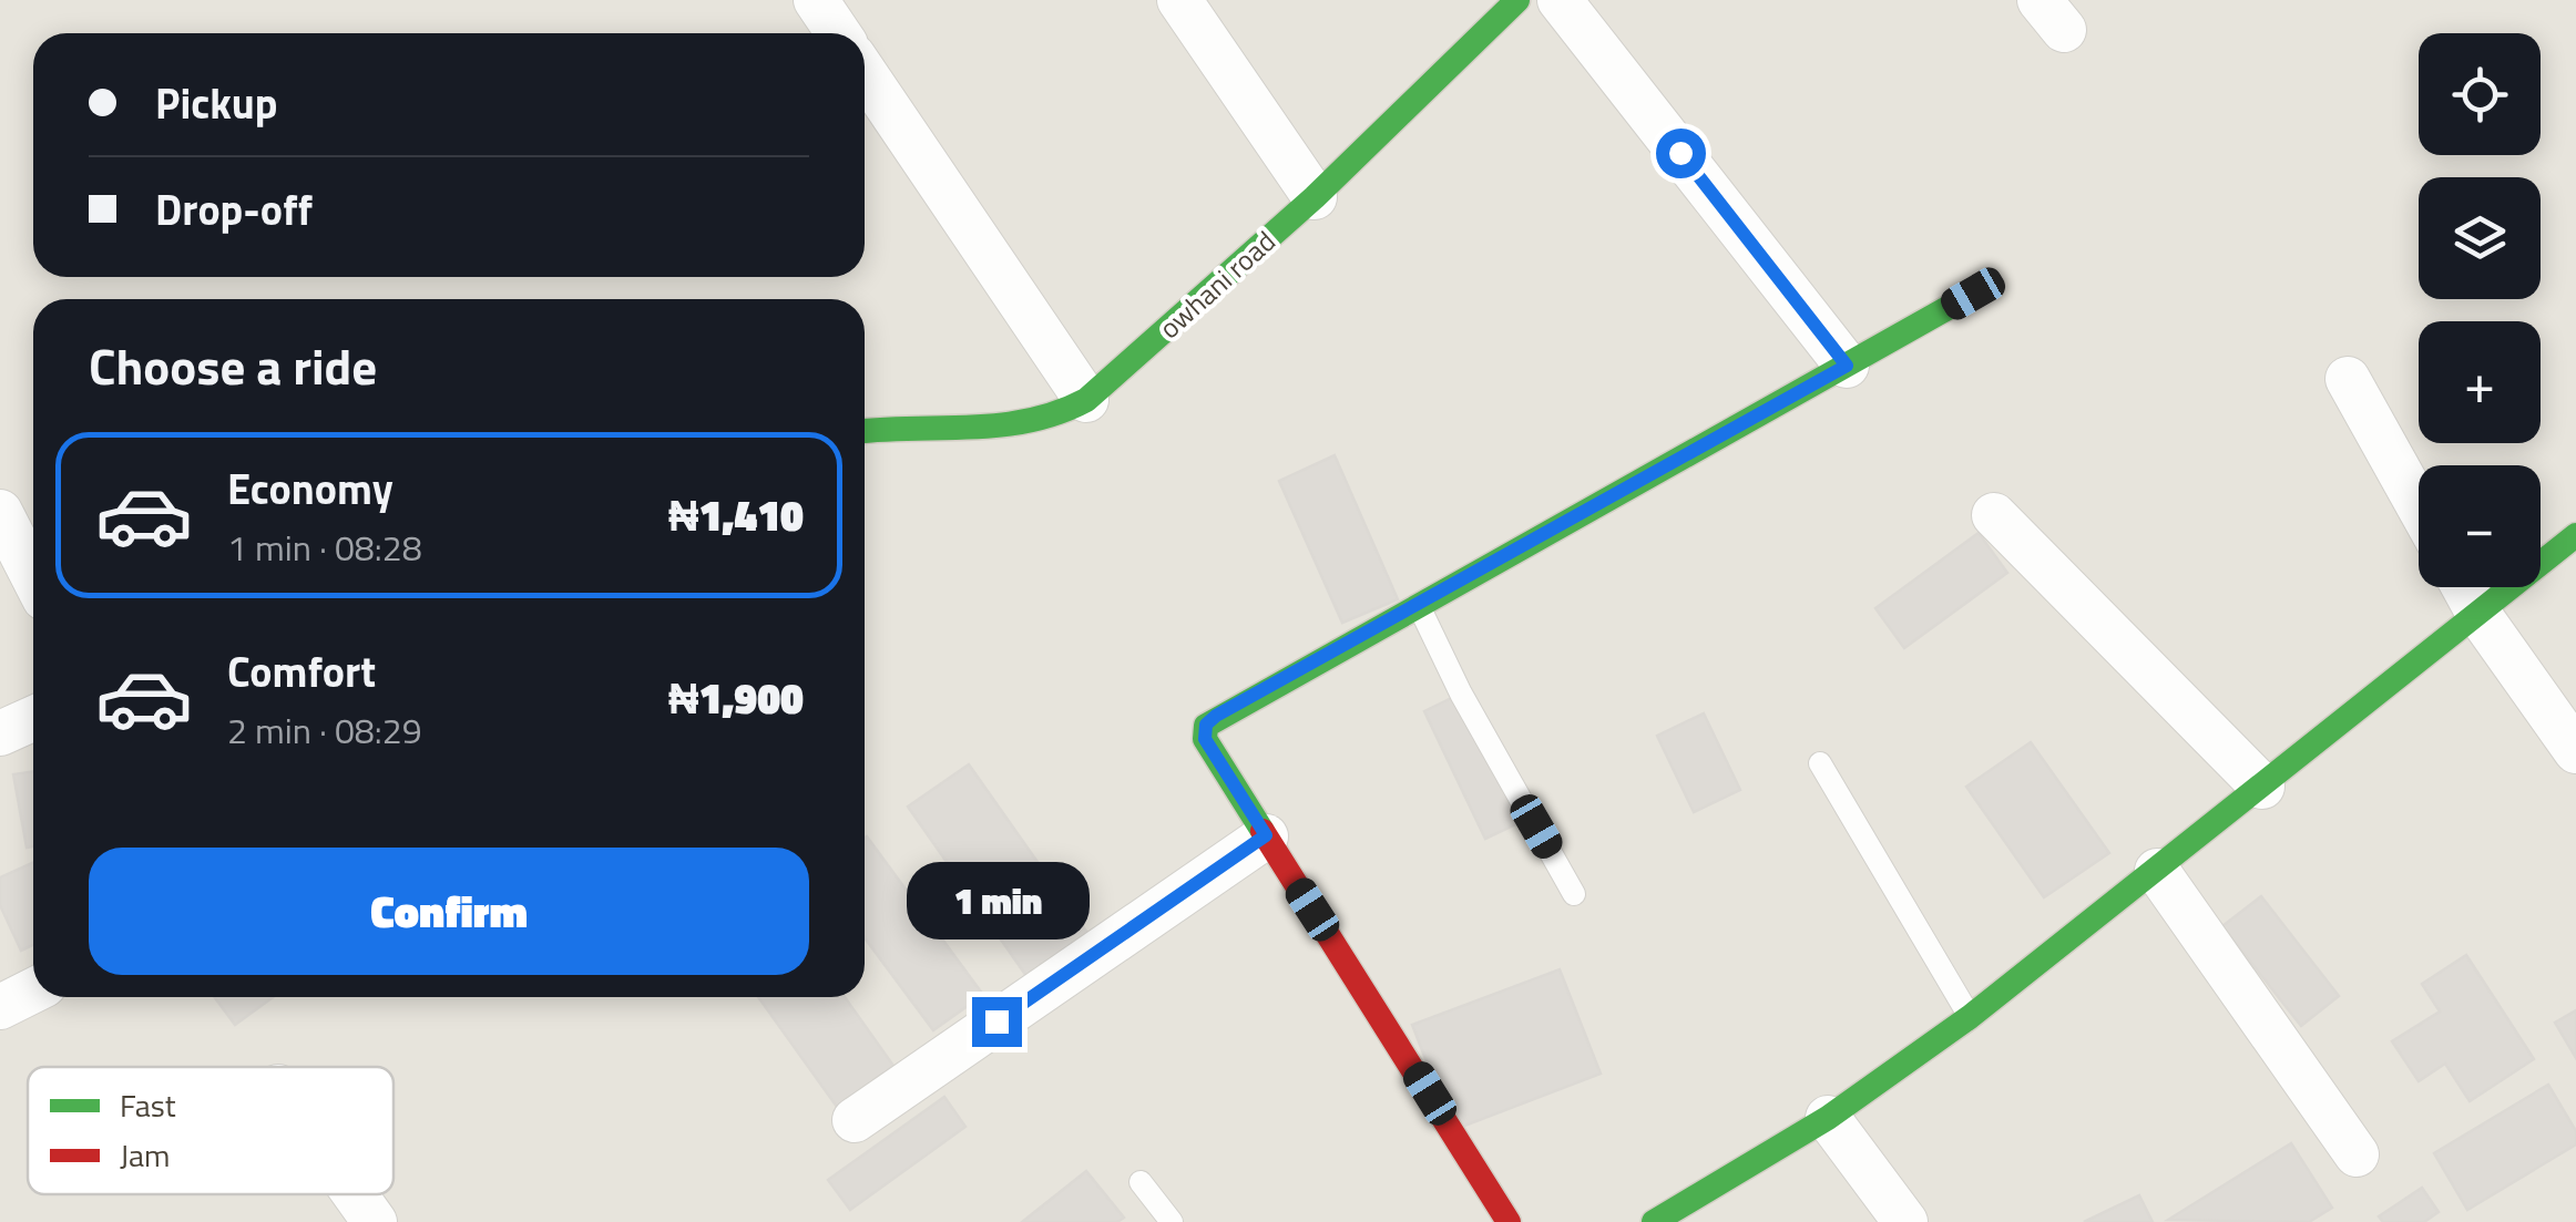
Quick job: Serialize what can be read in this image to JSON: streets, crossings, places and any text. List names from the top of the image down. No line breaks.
{"streets":{"street":["owhani road"]},"legend":["Fast","Jam"],"page":{"map_buttons":["+","−"],"banner":["Pickup","Drop-off"],"heading":"Choose a ride","list":[{"name":"Economy","note":"1 min · 08:28","value":"₦1,410"},{"name":"Comfort","note":"2 min · 08:29","value":"₦1,900"}],"buttons":"Confirm","bubble":"1 min"}}
